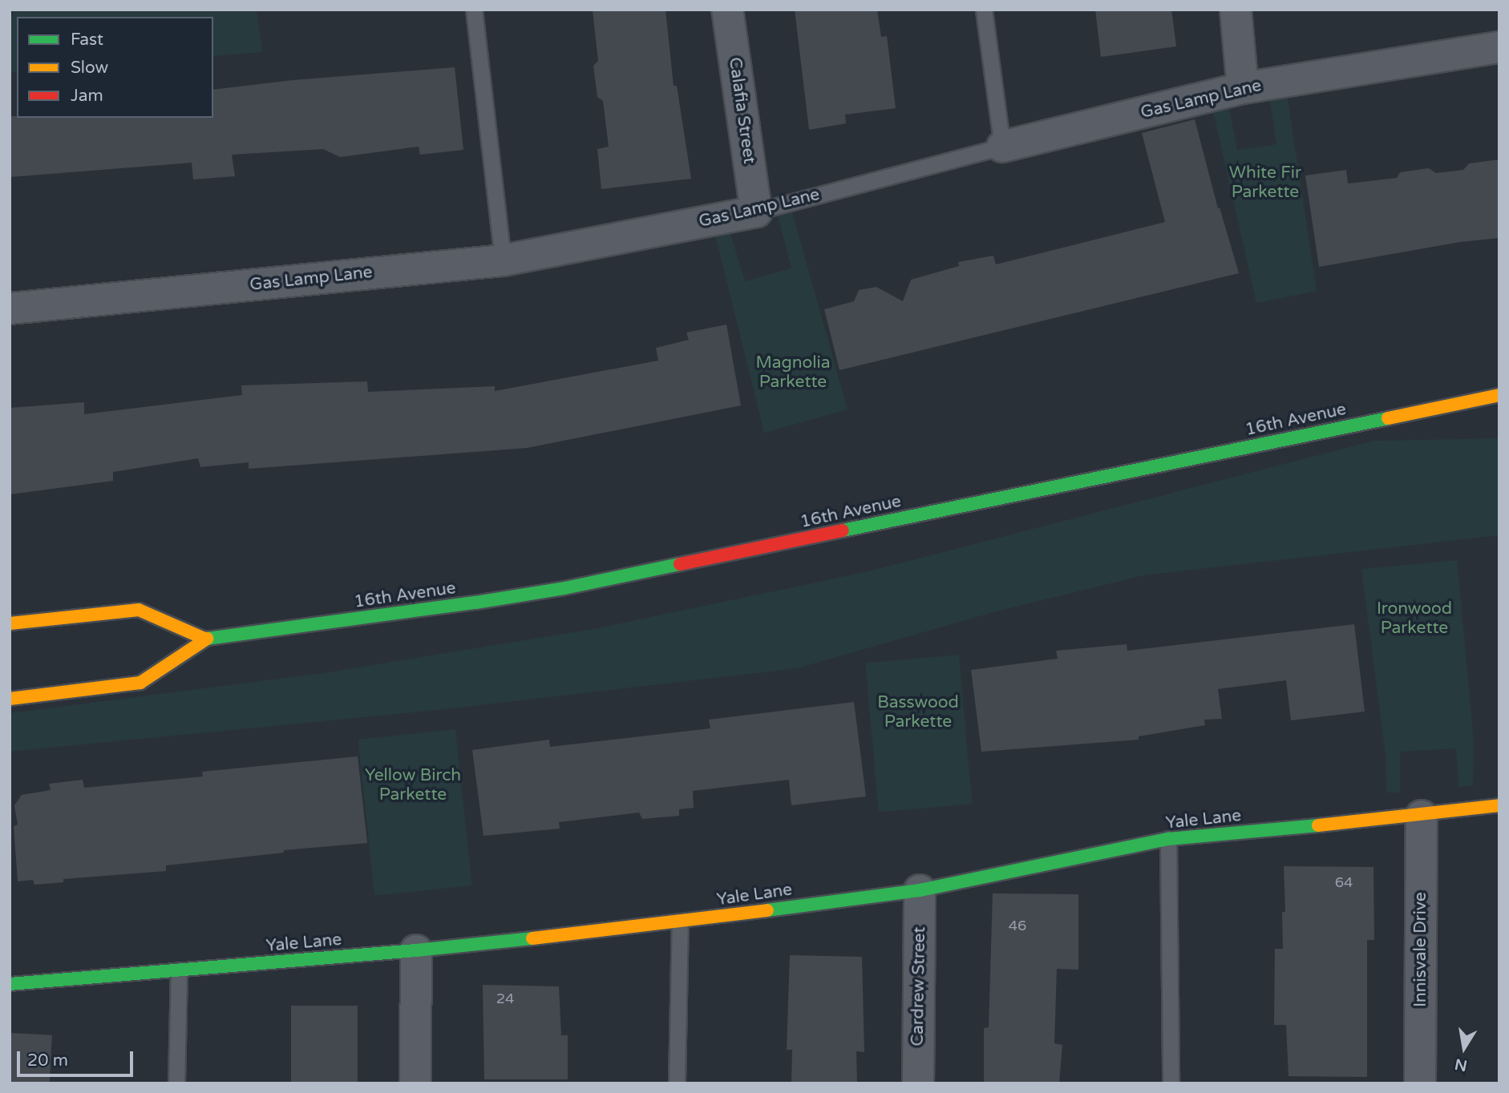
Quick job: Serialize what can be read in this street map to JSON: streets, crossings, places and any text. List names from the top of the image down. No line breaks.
{"streets":{"main road":["16th Avenue","Yale Lane"],"street":["Gas Lamp Lane","Calafia Street","Innisvale Drive","Cardrew Street"]},"crossings":[["Gas Lamp Lane","Calafia Street"],["Yale Lane","Innisvale Drive"],["Yale Lane","Cardrew Street"]],"parks":["White Fir Parkette","Magnolia Parkette","Ironwood Parkette","Basswood Parkette","Yellow Birch Parkette"],"house_numbers":["64","46","24"],"legend":["Fast","Slow","Jam"],"scale_bar":"20 m","north":"bottom"}
